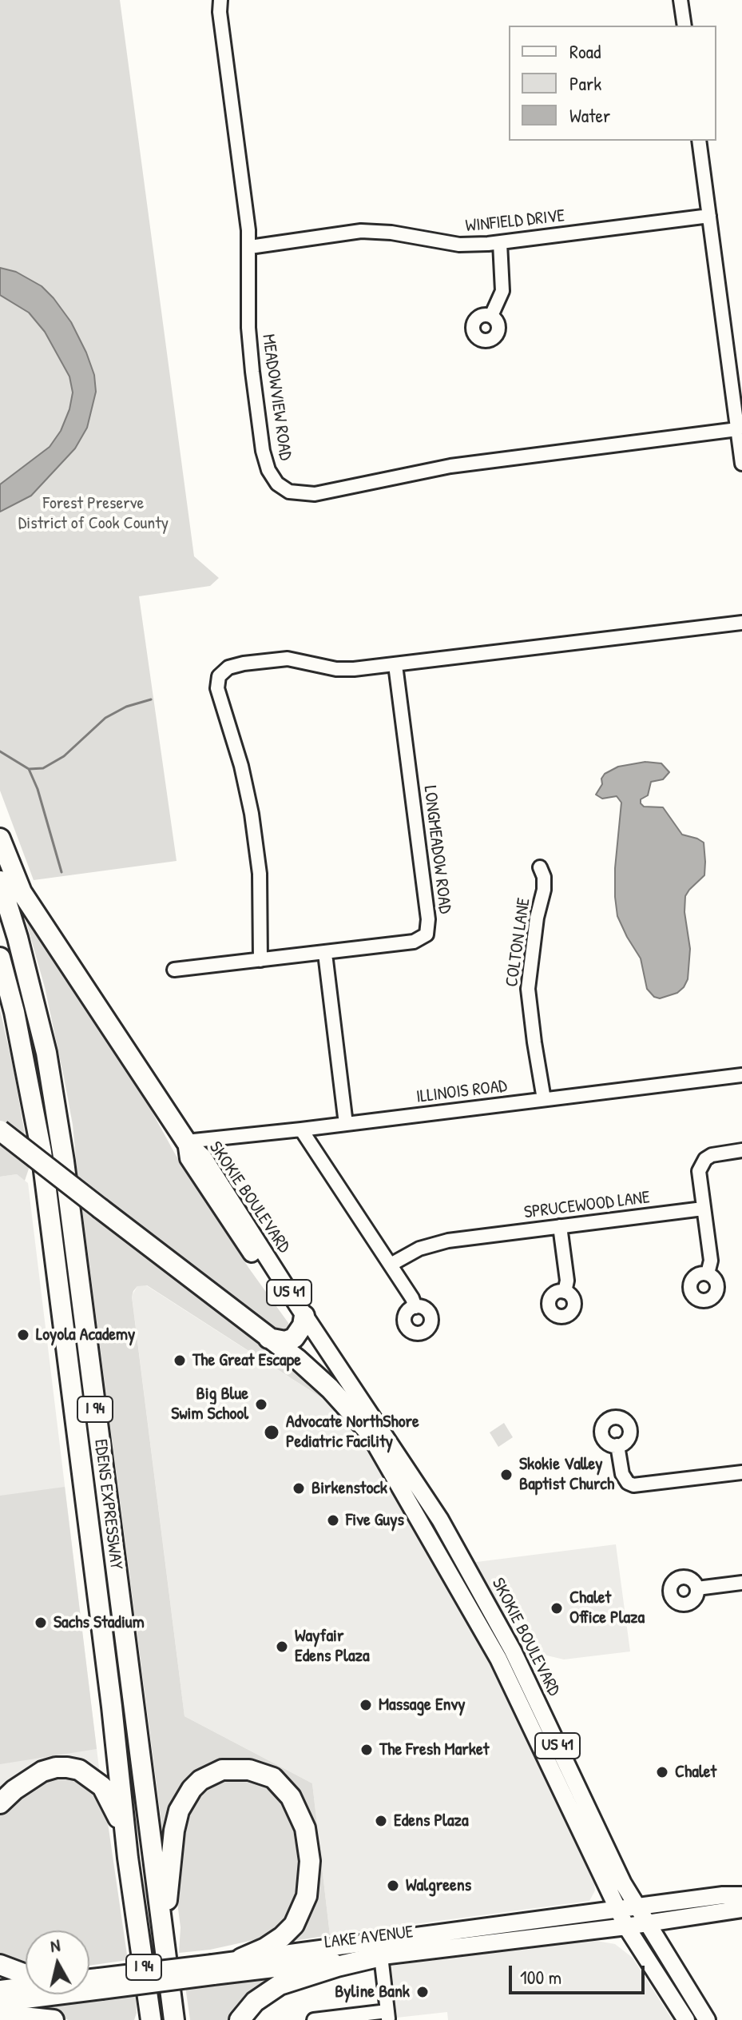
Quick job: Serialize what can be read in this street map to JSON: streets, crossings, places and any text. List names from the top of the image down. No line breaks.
{"streets":{"highway":["US 41","I 94","EDENS EXPRESSWAY"],"main road":["SKOKIE BOULEVARD","LAKE AVENUE"],"street":["WINFIELD DRIVE","MEADOWVIEW ROAD","LONGMEADOW ROAD","COLTON LANE","ILLINOIS ROAD","SPRUCEWOOD LANE"]},"crossings":[["WINFIELD DRIVE","MEADOWVIEW ROAD"],["COLTON LANE","ILLINOIS ROAD"],["ILLINOIS ROAD","SKOKIE BOULEVARD"],["ILLINOIS ROAD","US 41"],["SKOKIE BOULEVARD","US 41"],["SKOKIE BOULEVARD","LAKE AVENUE"]],"parks":["Forest Preserve District of Cook County"],"places":["Loyola Academy","The Great Escape","Big Blue Swim School","Advocate NorthShore Pediatric Facility","Skokie Valley Baptist Church","Birkenstock","Five Guys","Chalet Office Plaza","Sachs Stadium","Wayfair Edens Plaza","Massage Envy","The Fresh Market","Chalet","Edens Plaza","Walgreens","Byline Bank"],"legend":["Road","Park","Water"],"scale_bar":"100 m","north":"top"}
